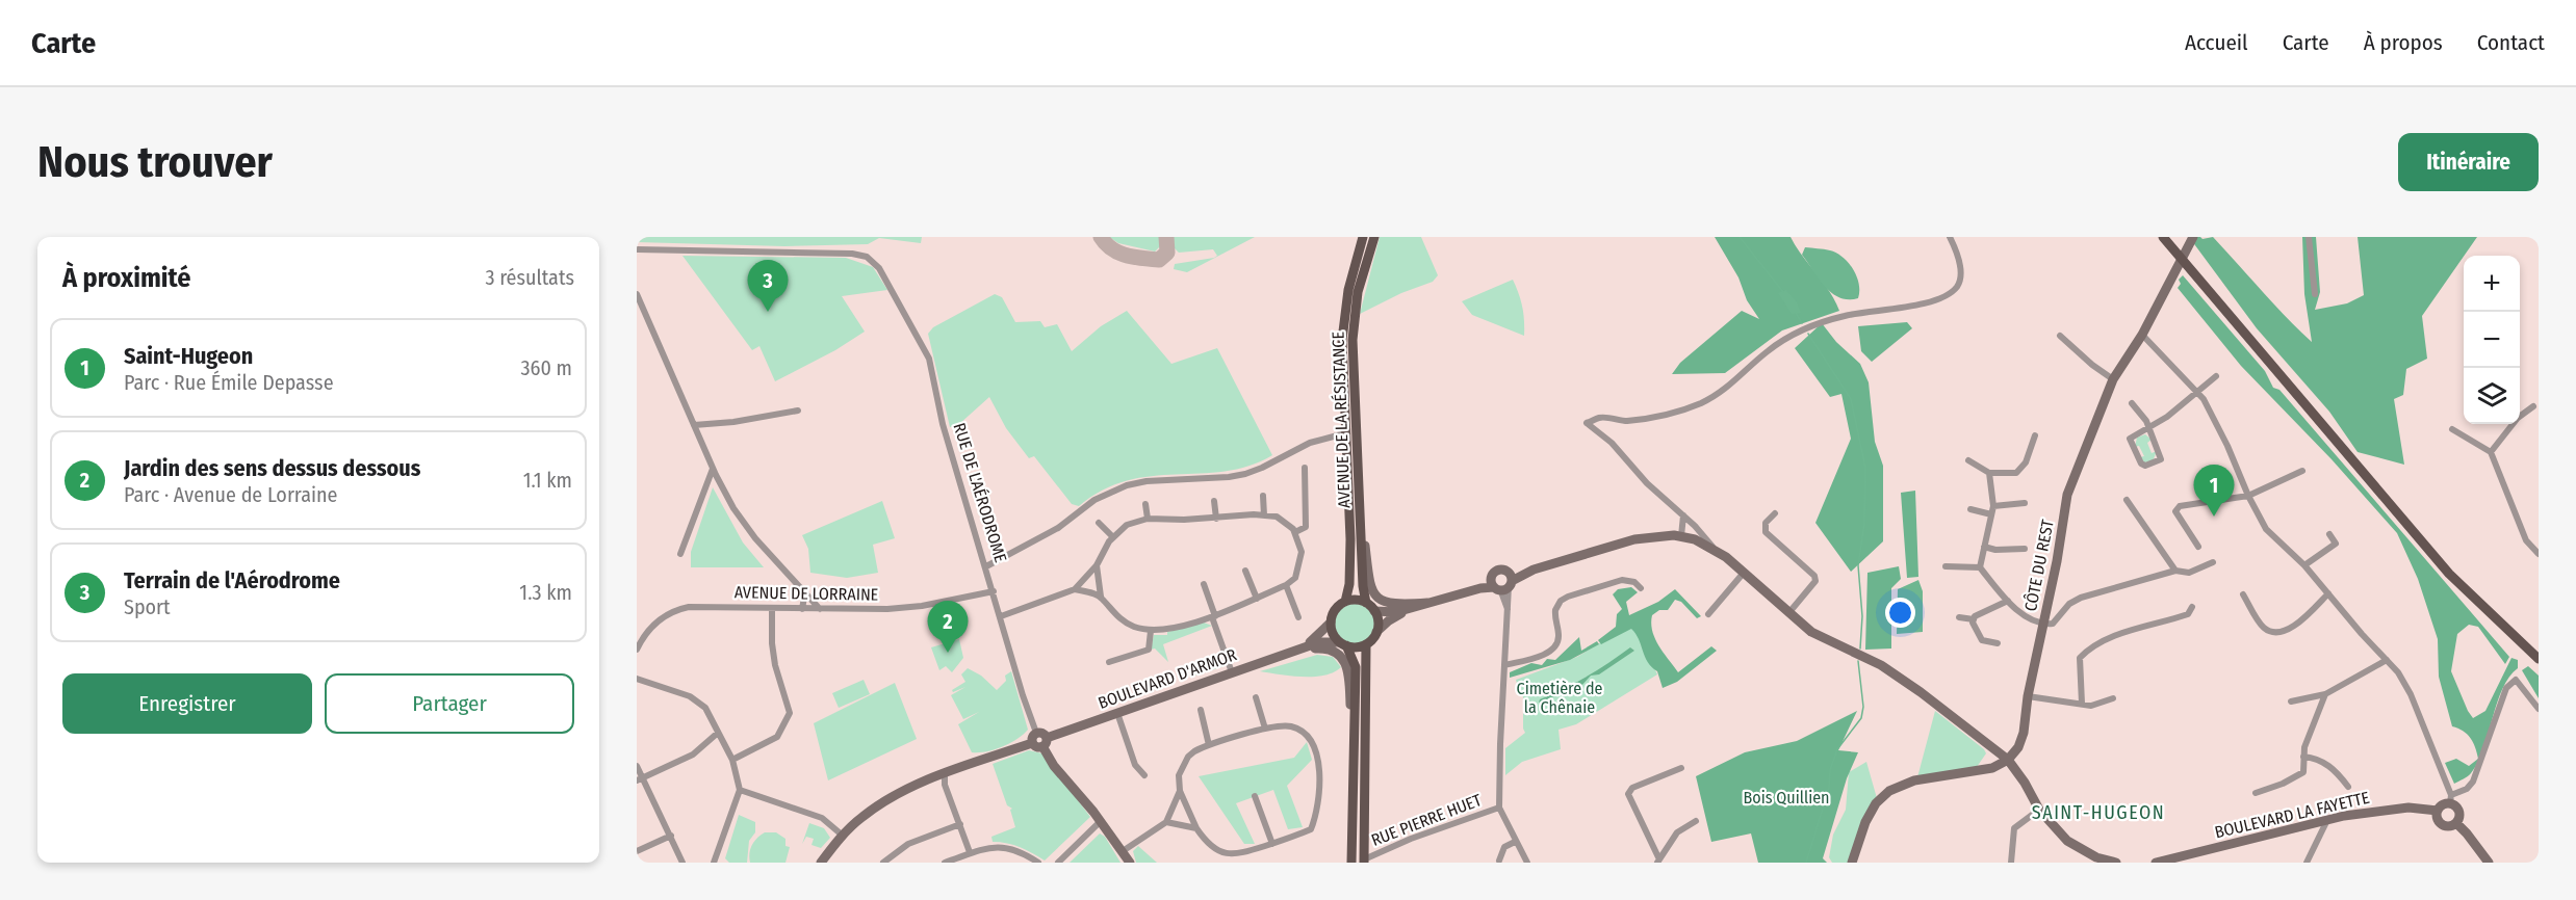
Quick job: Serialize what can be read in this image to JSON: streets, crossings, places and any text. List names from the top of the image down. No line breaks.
{"streets":{"main road":["AVENUE DE LA RÉSISTANCE","CÔTE DU REST","BOULEVARD D'ARMOR","BOULEVARD LA FAYETTE"],"street":["RUE DE L'AÉRODROME","AVENUE DE LORRAINE","RUE PIERRE HUET"]},"crossings":[["AVENUE DE LA RÉSISTANCE","BOULEVARD D'ARMOR"],["RUE DE L'AÉRODROME","AVENUE DE LORRAINE"]],"districts":["SAINT-HUGEON"],"parks":["Cimetière de la Chênaie","Bois Quillien"],"page":{"header":"Carte","nav":["Accueil","Carte","À propos","Contact"],"buttons":["Itinéraire",["Enregistrer","Partager"]],"title":"Nous trouver","heading":["À proximité","3 résultats"],"map_buttons":["+","−"],"pins":["3","1","2"],"list":[{"mark":"1","name":"Saint-Hugeon","note":"Parc · Rue Émile Depasse","value":"360 m"},{"mark":"2","name":"Jardin des sens dessus dessous","note":"Parc · Avenue de Lorraine","value":"1.1 km"},{"mark":"3","name":"Terrain de l'Aérodrome","note":"Sport","value":"1.3 km"}]}}
